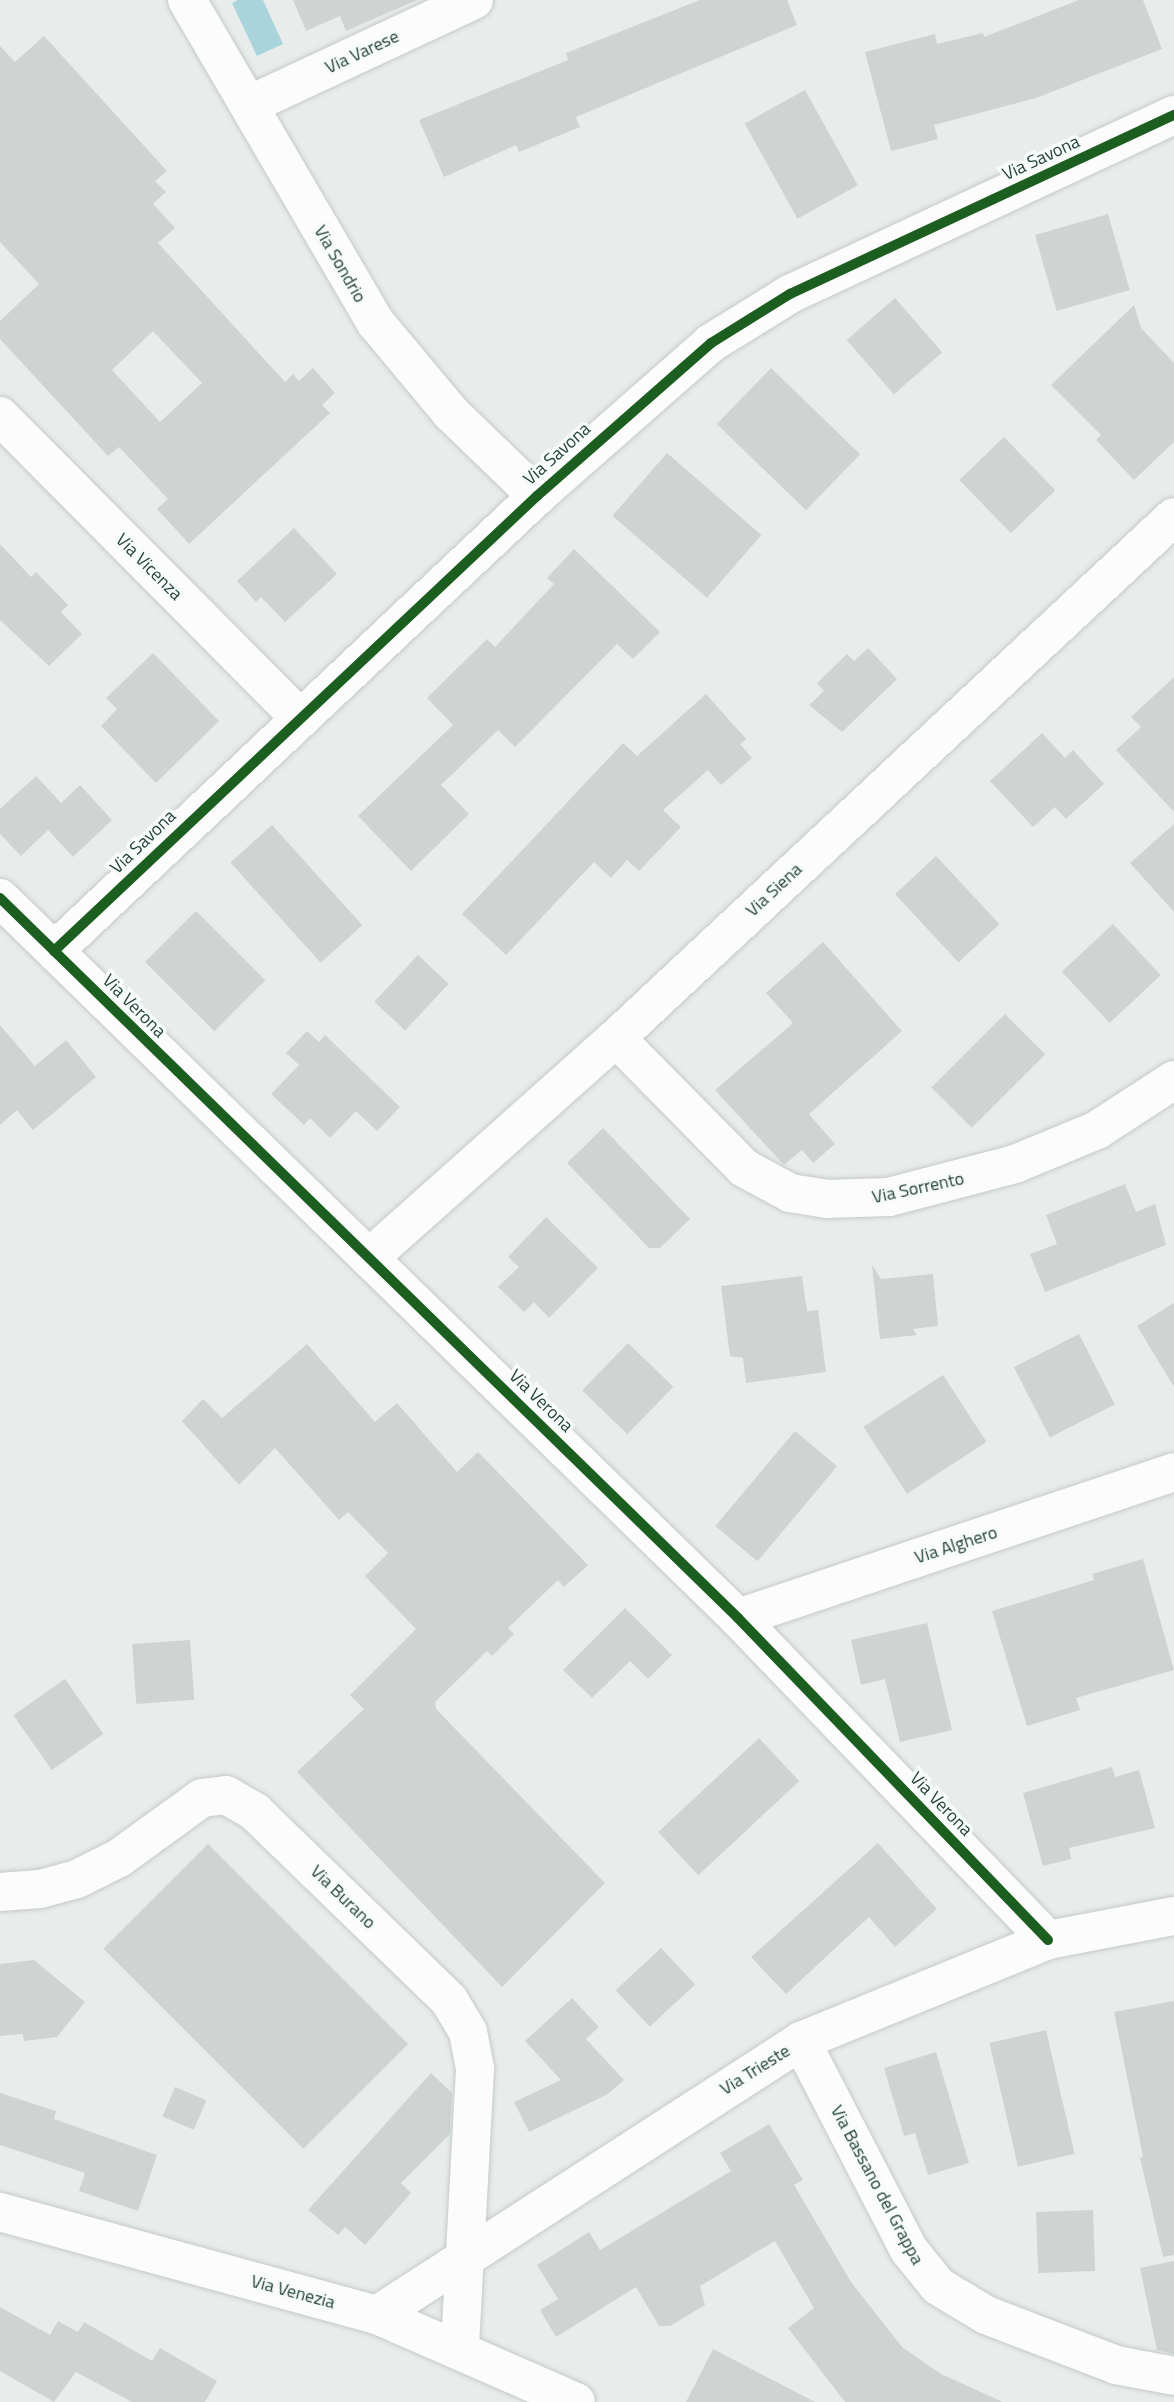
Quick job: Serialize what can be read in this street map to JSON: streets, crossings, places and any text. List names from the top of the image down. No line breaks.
{"streets":{"street":["Via Varese","Via Savona","Via Sondrio","Via Vicenza","Via Siena","Via Verona","Via Sorrento","Via Alghero","Via Burano","Via Trieste","Via Bassano del Grappa","Via Venezia"]},"crossings":[["Via Varese","Via Sondrio"],["Via Savona","Via Sondrio"],["Via Savona","Via Vicenza"],["Via Savona","Via Verona"],["Via Siena","Via Verona"],["Via Siena","Via Sorrento"],["Via Verona","Via Alghero"],["Via Verona","Via Trieste"],["Via Burano","Via Trieste"],["Via Burano","Via Venezia"],["Via Trieste","Via Bassano del Grappa"],["Via Trieste","Via Venezia"]]}
